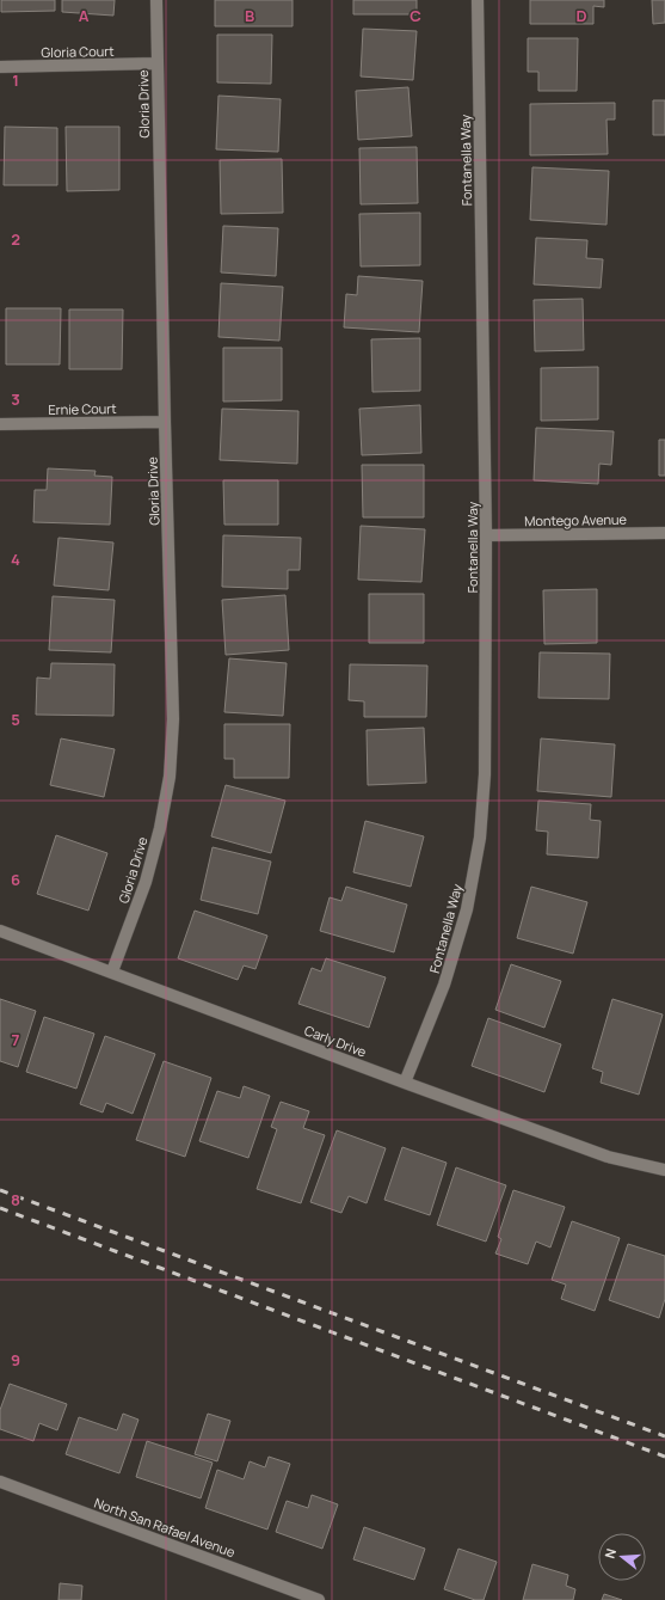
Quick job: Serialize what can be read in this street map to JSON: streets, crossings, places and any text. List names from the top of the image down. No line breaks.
{"streets":{"street":["Gloria Court","Gloria Drive","Fontanella Way","Ernie Court","Montego Avenue","Carly Drive","North San Rafael Avenue"]},"crossings":[["Gloria Court","Gloria Drive"],["Gloria Drive","Ernie Court"],["Gloria Drive","Carly Drive"],["Fontanella Way","Montego Avenue"],["Fontanella Way","Carly Drive"]],"north":"left","grid":{"columns":["A","B","C","D"],"rows":["1","2","3","4","5","6","7","8","9"]}}
